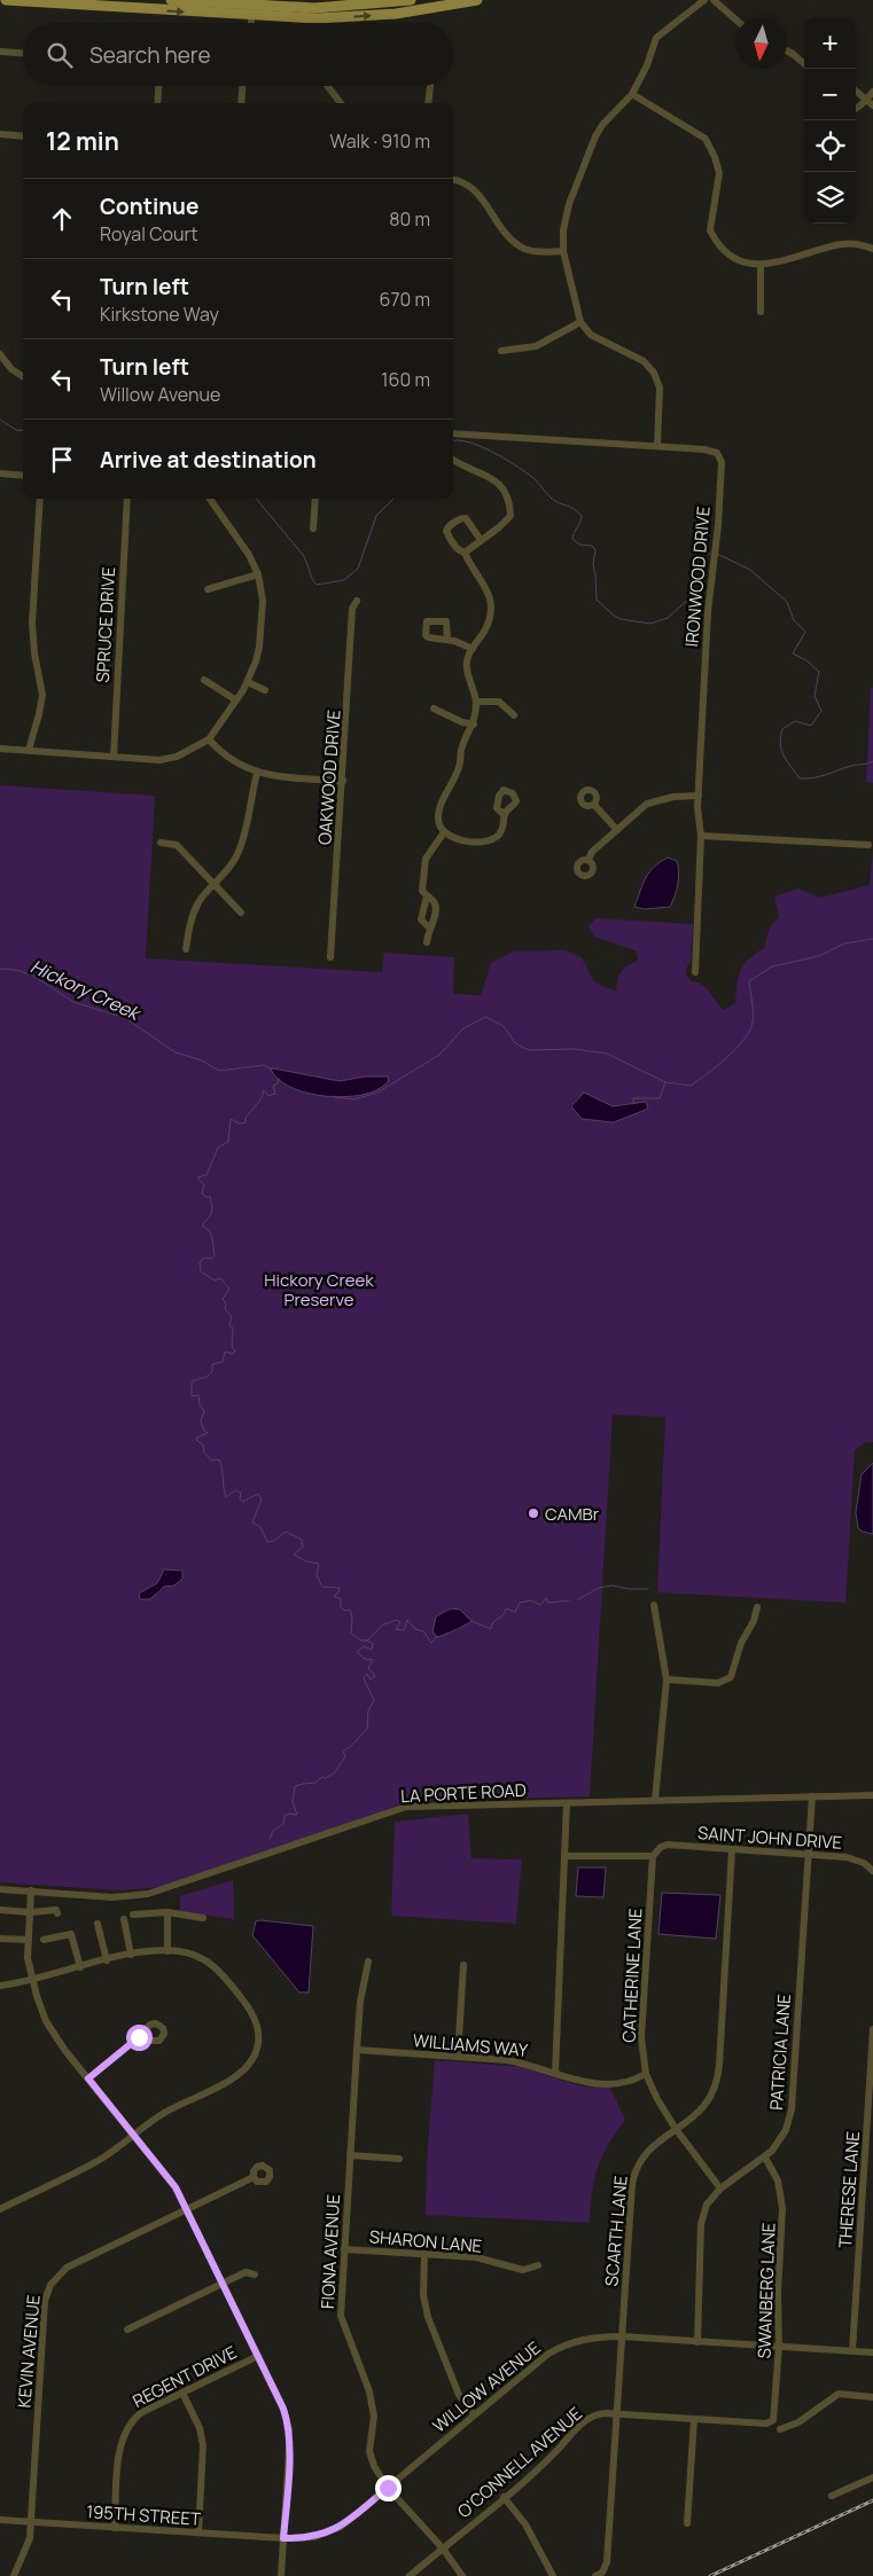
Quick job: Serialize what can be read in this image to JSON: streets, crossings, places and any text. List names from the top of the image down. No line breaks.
{"streets":{"street":["IRONWOOD DRIVE","SPRUCE DRIVE","OAKWOOD DRIVE","LA PORTE ROAD","SAINT JOHN DRIVE","CATHERINE LANE","WILLIAMS WAY","PATRICIA LANE","THERESE LANE","SCARTH LANE","SHARON LANE","FIONA AVENUE","SWANBERG LANE","KEVIN AVENUE","REGENT DRIVE","WILLOW AVENUE","O'CONNELL AVENUE","195TH STREET"]},"crossings":[["LA PORTE ROAD","PATRICIA LANE"],["SAINT JOHN DRIVE","CATHERINE LANE"],["SAINT JOHN DRIVE","PATRICIA LANE"],["SAINT JOHN DRIVE","SCARTH LANE"],["CATHERINE LANE","WILLIAMS WAY"],["CATHERINE LANE","PATRICIA LANE"],["CATHERINE LANE","SCARTH LANE"],["WILLIAMS WAY","FIONA AVENUE"],["PATRICIA LANE","SWANBERG LANE"],["PATRICIA LANE","WILLOW AVENUE"],["THERESE LANE","WILLOW AVENUE"],["SCARTH LANE","WILLOW AVENUE"],["SCARTH LANE","O'CONNELL AVENUE"],["SHARON LANE","FIONA AVENUE"],["FIONA AVENUE","WILLOW AVENUE"],["FIONA AVENUE","O'CONNELL AVENUE"],["SWANBERG LANE","WILLOW AVENUE"],["SWANBERG LANE","O'CONNELL AVENUE"],["KEVIN AVENUE","195TH STREET"],["REGENT DRIVE","195TH STREET"],["WILLOW AVENUE","195TH STREET"]],"water":["Hickory Creek"],"parks":["Hickory Creek Preserve"],"places":["CAMBr"],"north":"bottom","page":{"map_buttons":["+","−"],"search":"Search here","heading":["12 min","Walk · 910 m"],"list":[["Continue","Royal Court","80 m"],["Turn left","Kirkstone Way","670 m"],["Turn left","Willow Avenue","160 m"],"Arrive at destination"]}}
